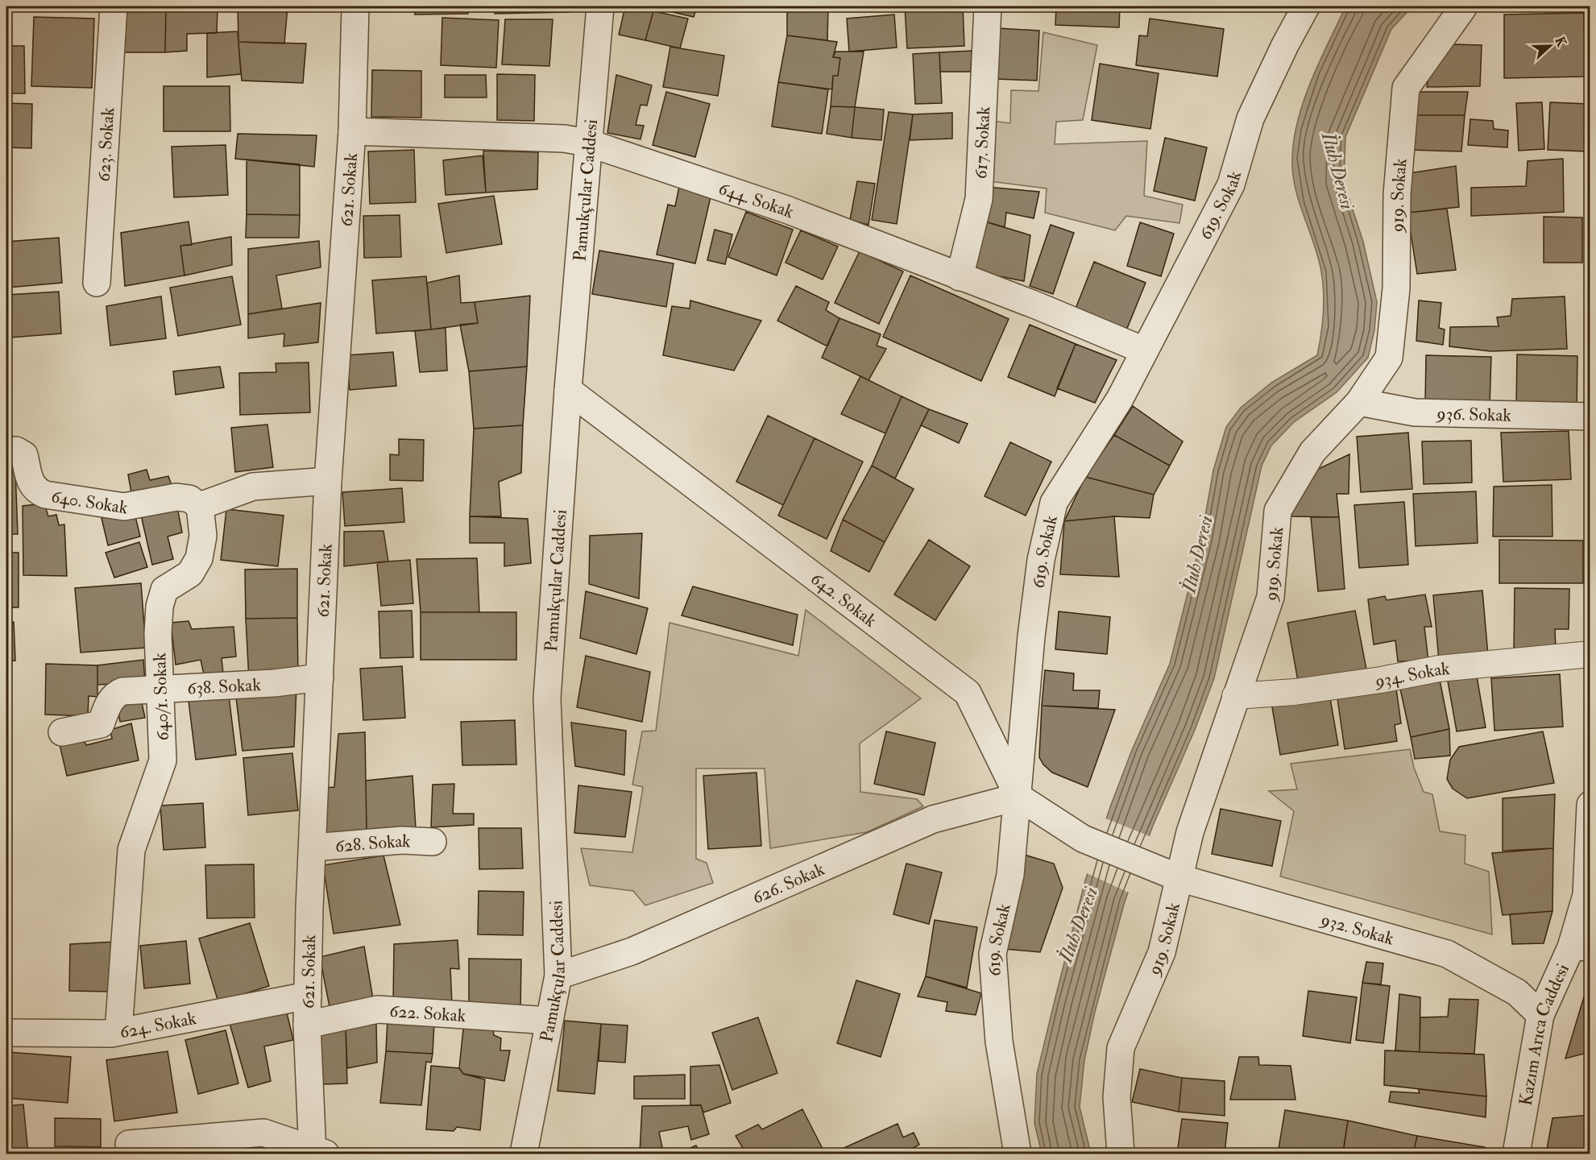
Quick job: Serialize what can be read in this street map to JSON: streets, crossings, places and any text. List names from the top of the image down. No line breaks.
{"streets":{"street":["617. Sokak","623. Sokak","621. Sokak","Pamukçular Caddesi","919. Sokak","644. Sokak","619. Sokak","936. Sokak","640. Sokak","642. Sokak","934. Sokak","638. Sokak","640/1. Sokak","628. Sokak","626. Sokak","932. Sokak","622. Sokak","624. Sokak","Kazım Arıca Caddesi"]},"crossings":[["617. Sokak","644. Sokak"],["621. Sokak","644. Sokak"],["621. Sokak","638. Sokak"],["621. Sokak","628. Sokak"],["621. Sokak","622. Sokak"],["621. Sokak","624. Sokak"],["Pamukçular Caddesi","644. Sokak"],["Pamukçular Caddesi","642. Sokak"],["Pamukçular Caddesi","626. Sokak"],["Pamukçular Caddesi","622. Sokak"],["919. Sokak","936. Sokak"],["919. Sokak","934. Sokak"],["919. Sokak","932. Sokak"],["644. Sokak","619. Sokak"],["619. Sokak","642. Sokak"],["619. Sokak","626. Sokak"],["619. Sokak","932. Sokak"],["640. Sokak","640/1. Sokak"],["642. Sokak","626. Sokak"],["642. Sokak","932. Sokak"],["638. Sokak","640/1. Sokak"],["640/1. Sokak","624. Sokak"],["626. Sokak","932. Sokak"],["932. Sokak","Kazım Arıca Caddesi"]],"water":["İluh Deresi"],"north":"right"}
